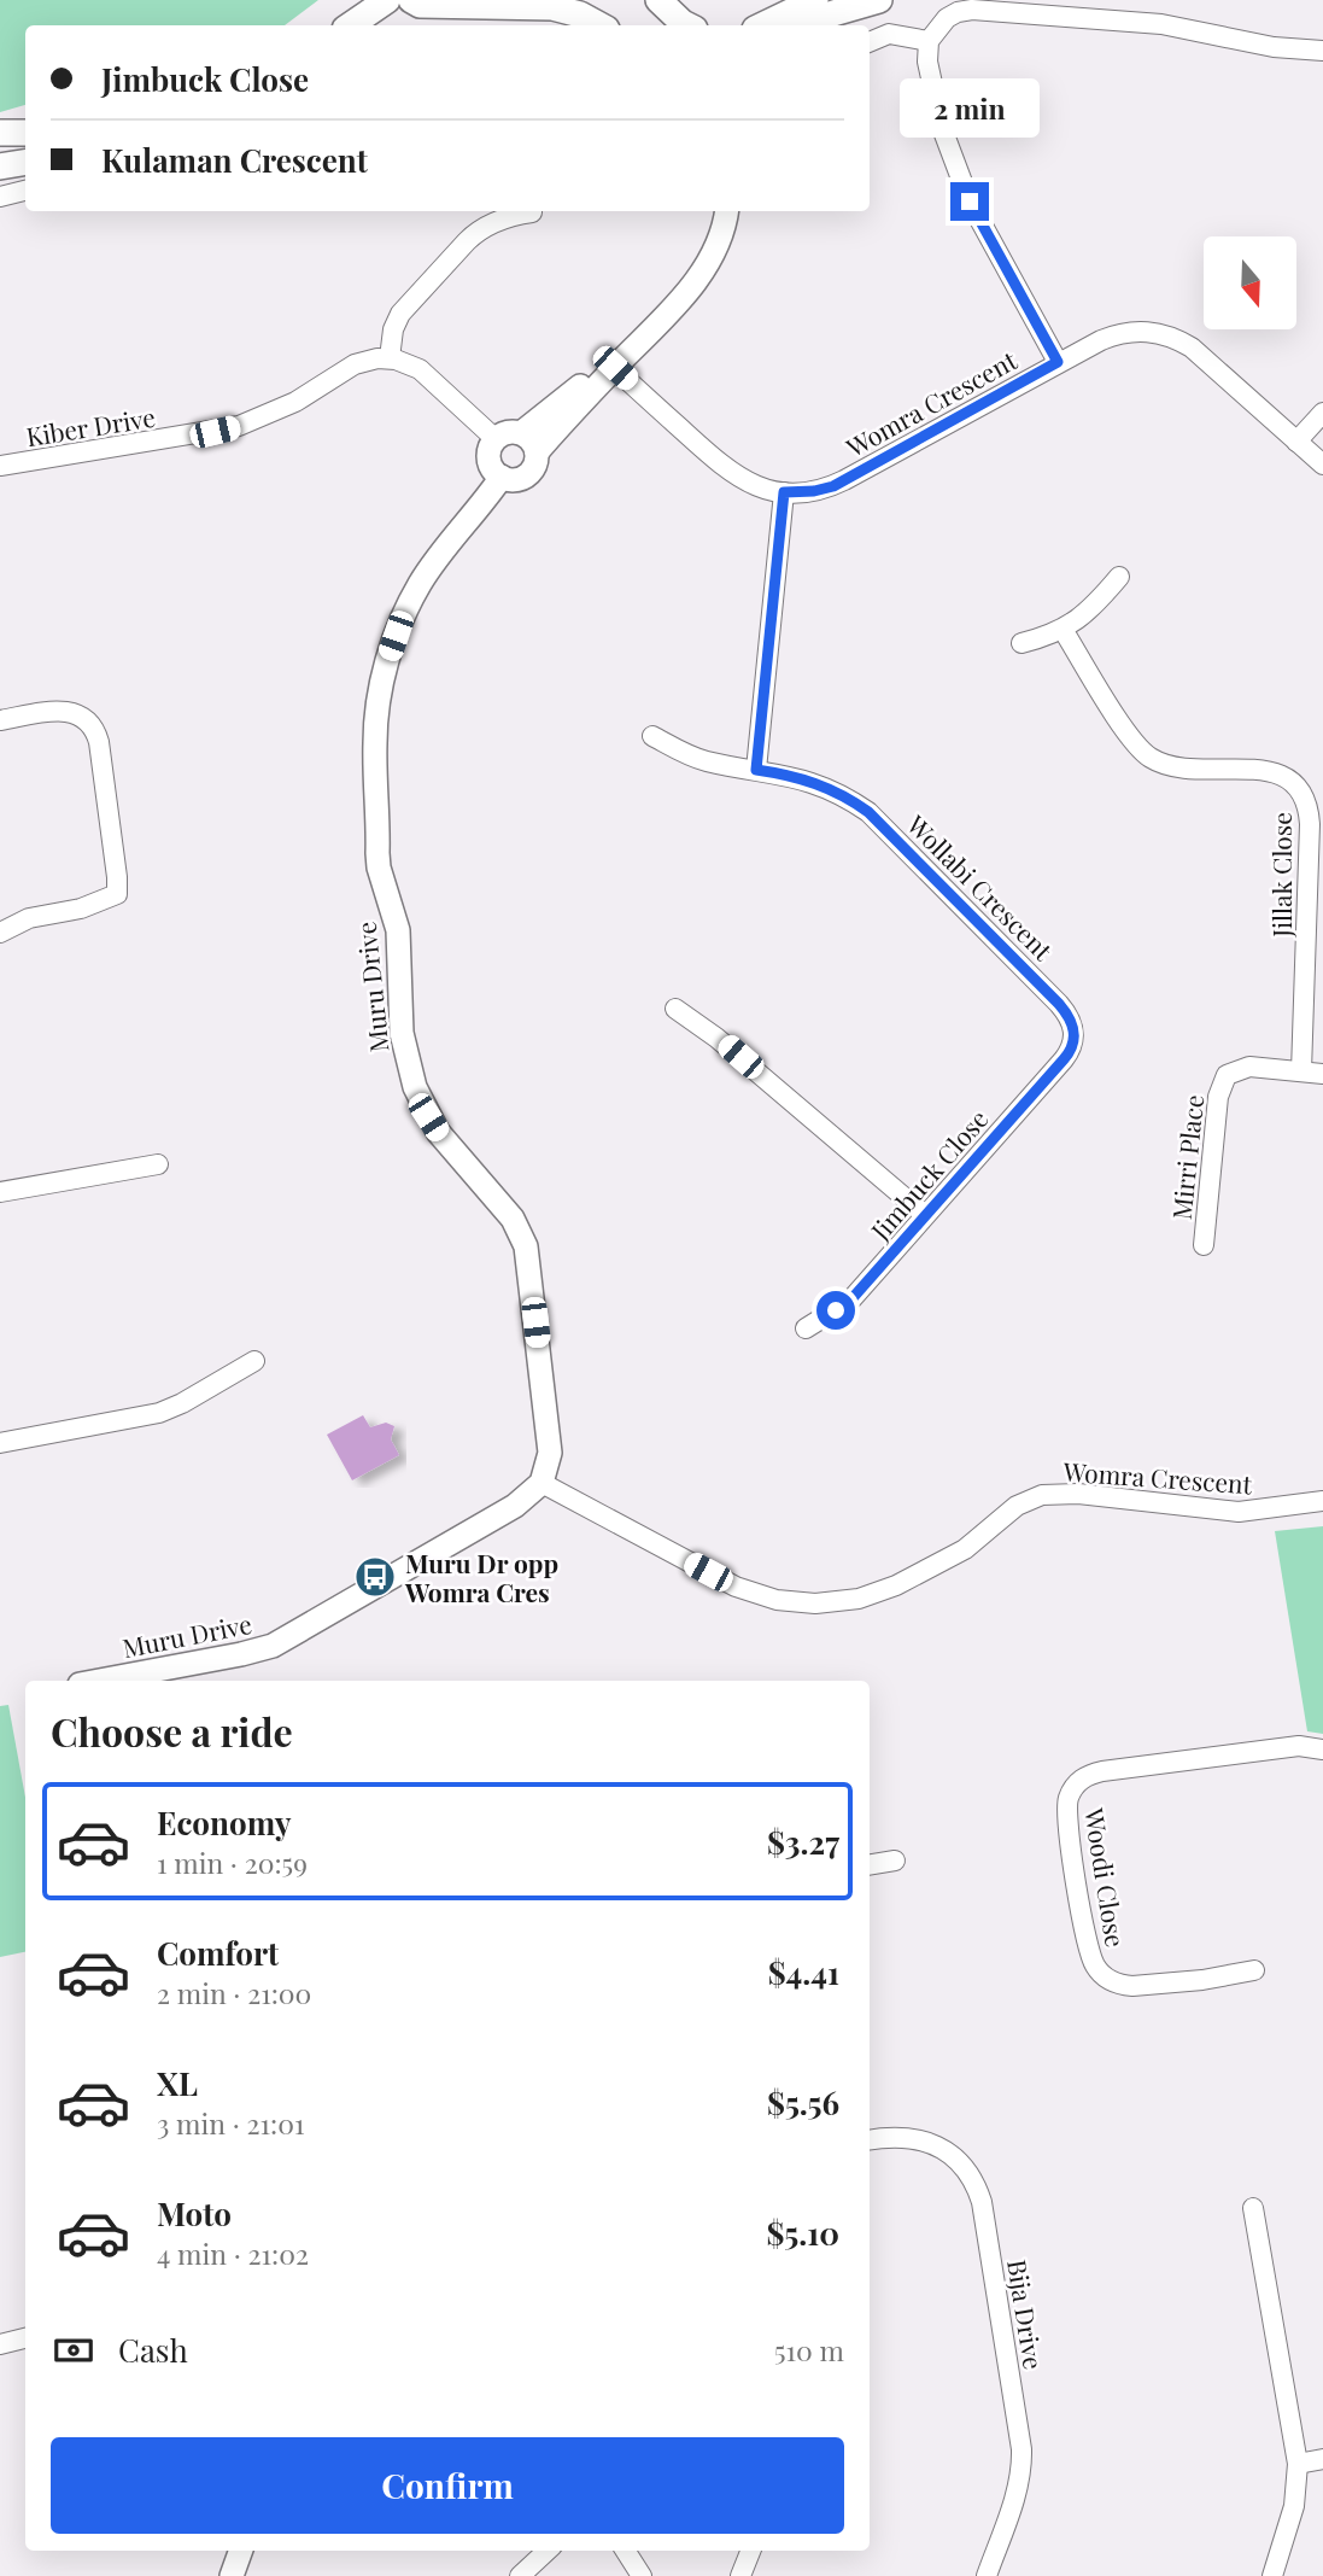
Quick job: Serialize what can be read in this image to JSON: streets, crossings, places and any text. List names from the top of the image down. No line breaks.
{"streets":{"street":["Womra Crescent","Kiber Drive","Jillak Close","Wollabi Crescent","Muru Drive","Mirri Place","Jimbuck Close","Woodi Close","Bija Drive"]},"crossings":[["Womra Crescent","Muru Drive"],["Jillak Close","Mirri Place"],["Wollabi Crescent","Jimbuck Close"]],"places":{"bus stop":["Muru Dr opp Womra Cres"]},"north":"bottom","page":{"banner":["Jimbuck Close","Kulaman Crescent"],"bubble":"2 min","heading":"Choose a ride","list":[{"name":"Economy","note":"1 min · 20:59","value":"$3.27"},{"name":"Comfort","note":"2 min · 21:00","value":"$4.41"},{"name":"XL","note":"3 min · 21:01","value":"$5.56"},{"name":"Moto","note":"4 min · 21:02","value":"$5.10"}],"pay":["Cash","510 m"],"buttons":"Confirm"}}
